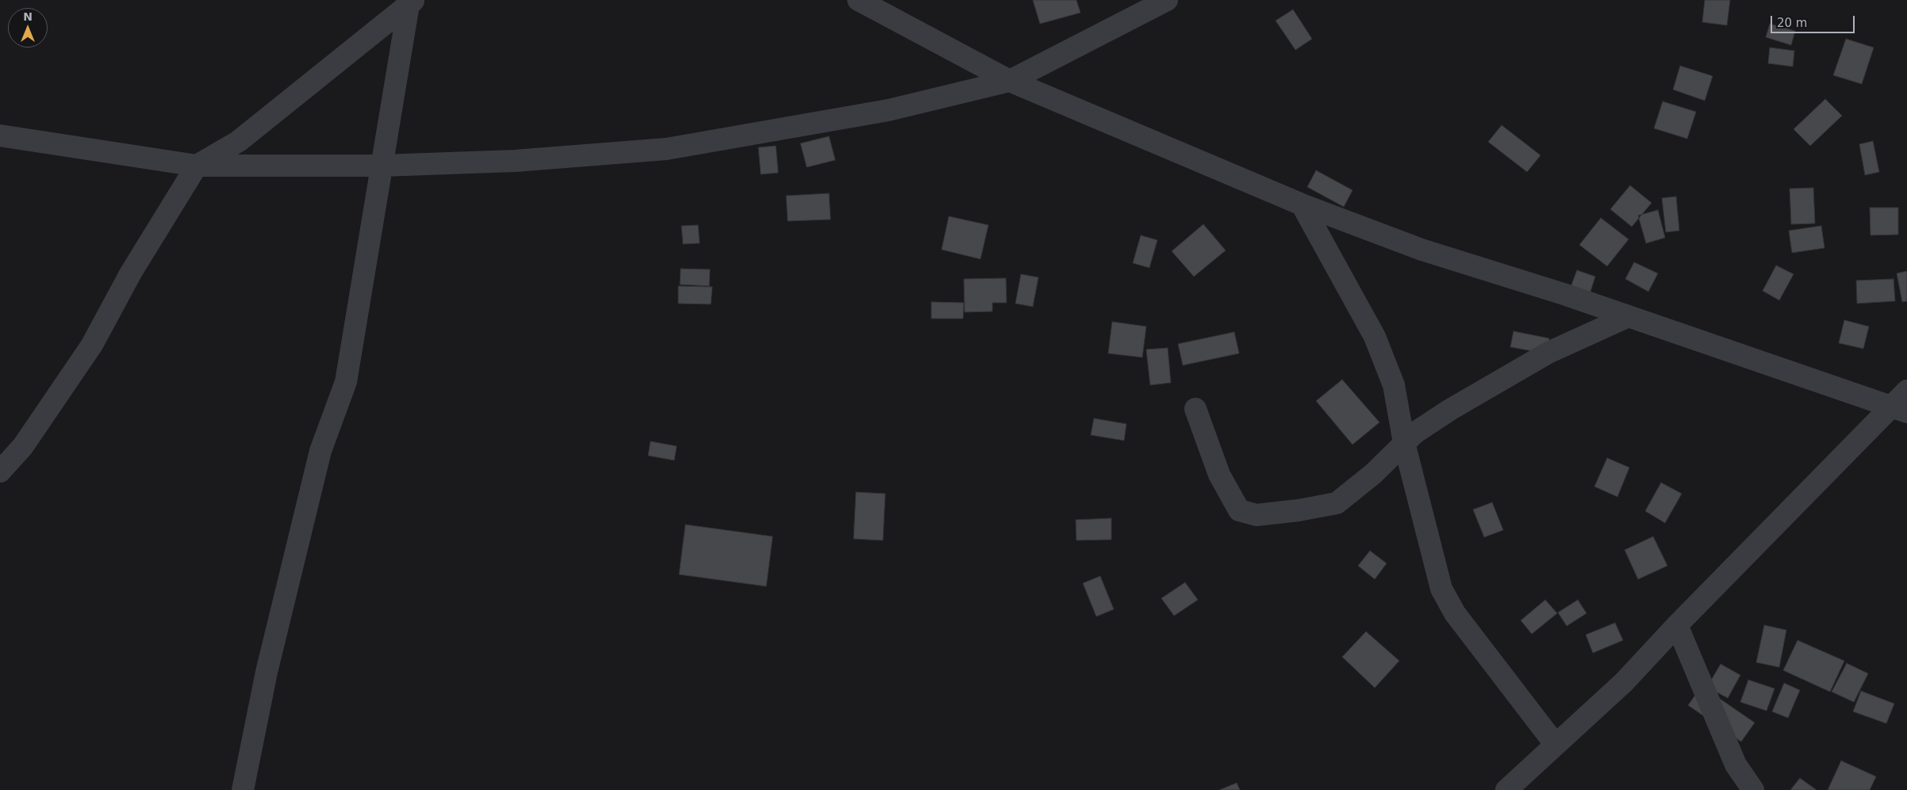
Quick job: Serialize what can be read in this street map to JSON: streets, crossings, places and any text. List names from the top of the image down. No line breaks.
{"scale_bar":"20 m","north":"top"}
